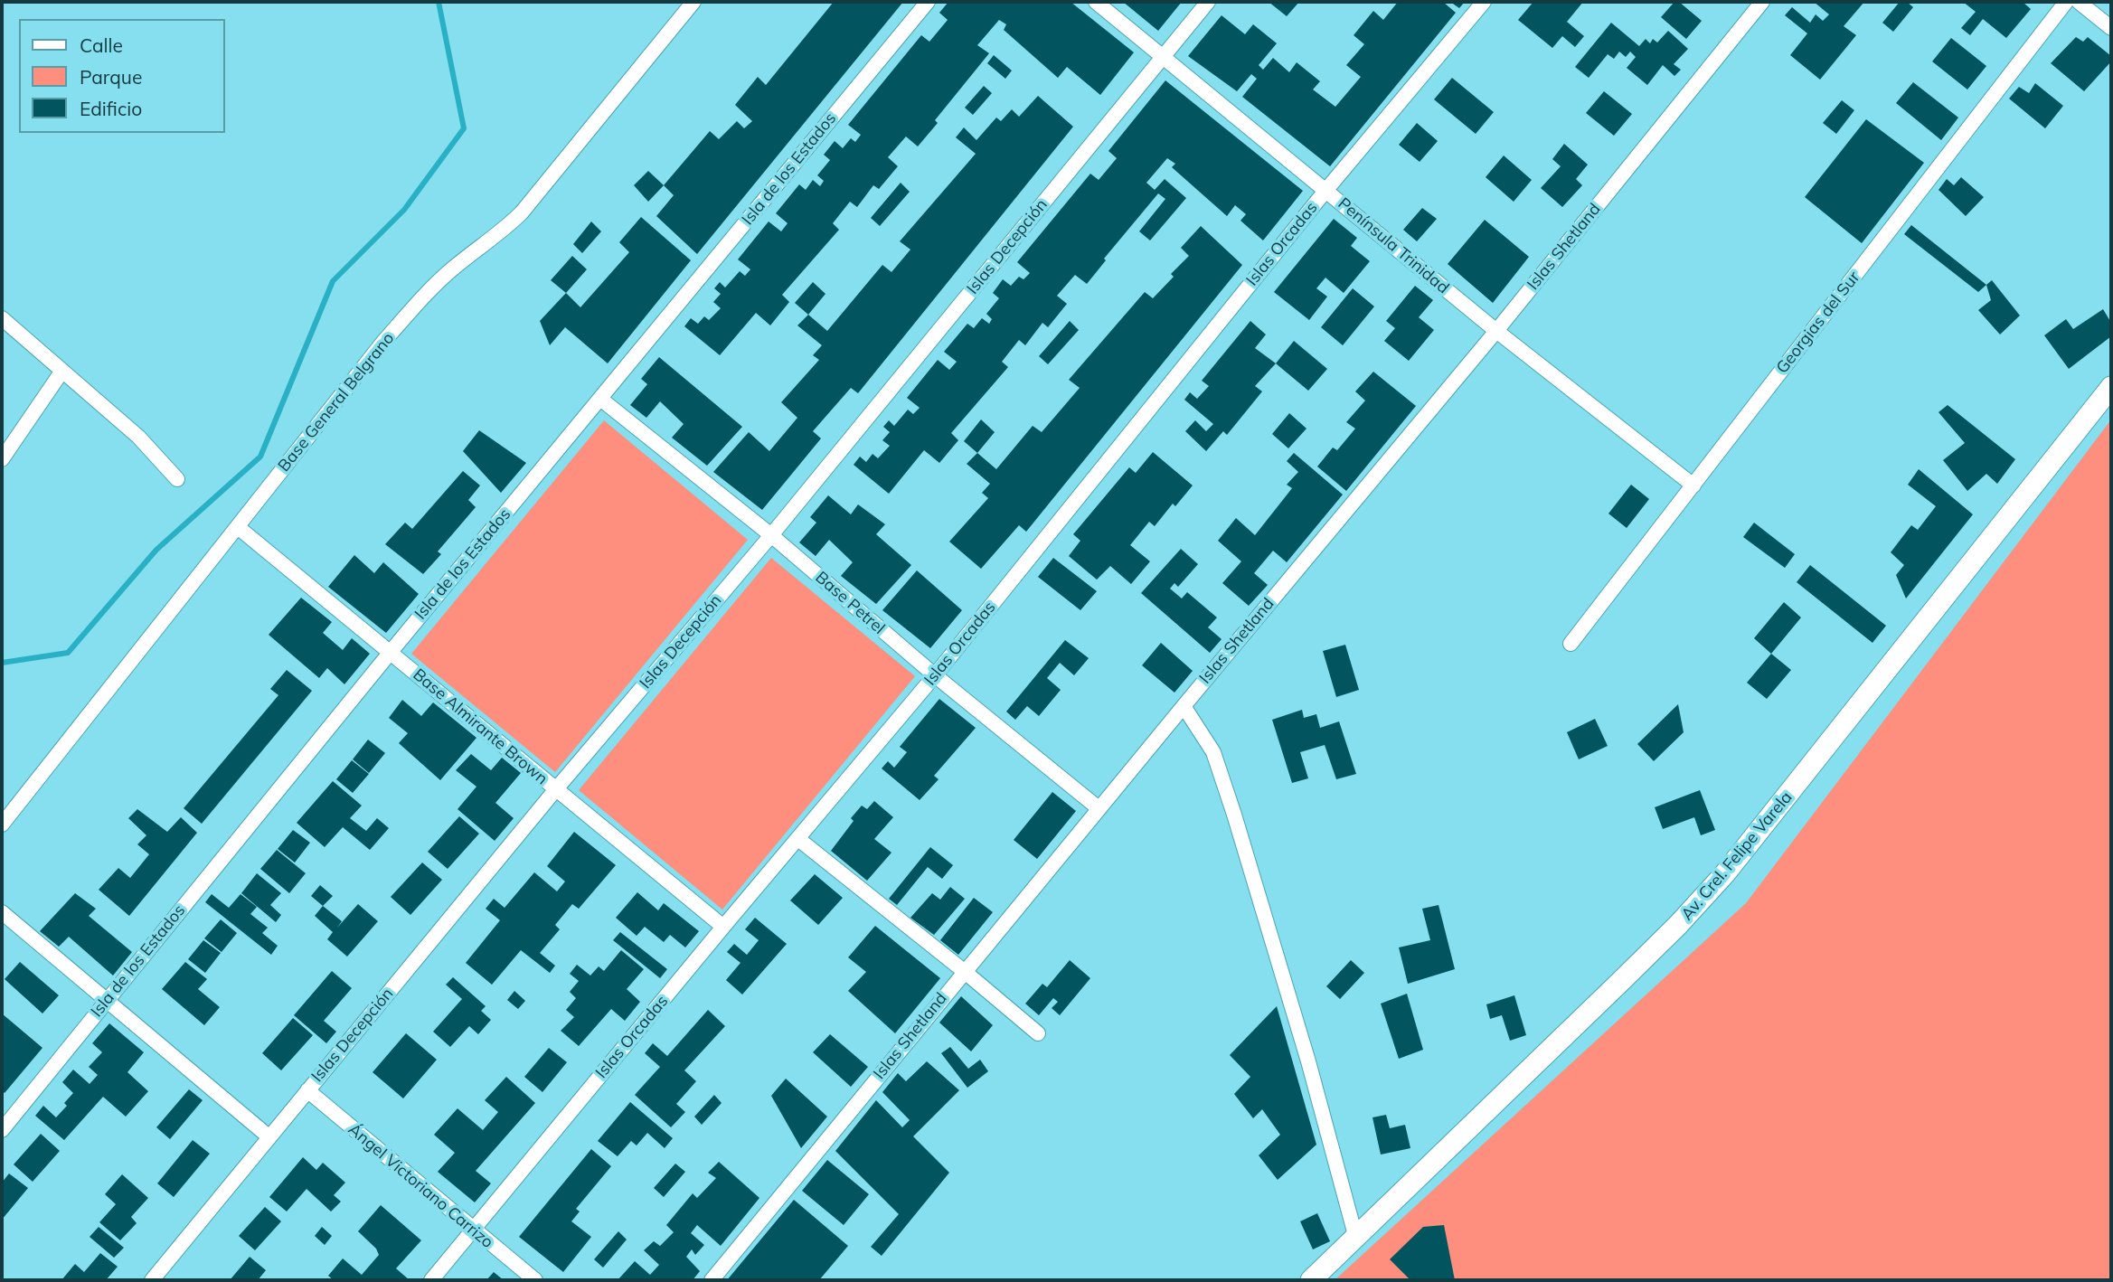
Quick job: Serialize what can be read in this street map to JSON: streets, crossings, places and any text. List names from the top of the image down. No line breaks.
{"streets":{"main road":["Av. Crel. Felipe Varela"],"street":["Isla de los Estados","Islas Orcadas","Península Trinidad","Islas Decepción","Islas Shetland","Georgias del Sur","Base General Belgrano","Base Petrel","Base Almirante Brown","Ángel Victoriano Carrizo"]},"crossings":[["Isla de los Estados","Base Petrel"],["Isla de los Estados","Base Almirante Brown"],["Islas Orcadas","Península Trinidad"],["Islas Orcadas","Base Petrel"],["Islas Orcadas","Base Almirante Brown"],["Islas Orcadas","Ángel Victoriano Carrizo"],["Península Trinidad","Islas Decepción"],["Península Trinidad","Islas Shetland"],["Península Trinidad","Georgias del Sur"],["Islas Decepción","Base Petrel"],["Islas Decepción","Base Almirante Brown"],["Islas Decepción","Ángel Victoriano Carrizo"],["Islas Shetland","Base Petrel"],["Base General Belgrano","Base Almirante Brown"]],"legend":["Calle","Parque","Edificio"]}
